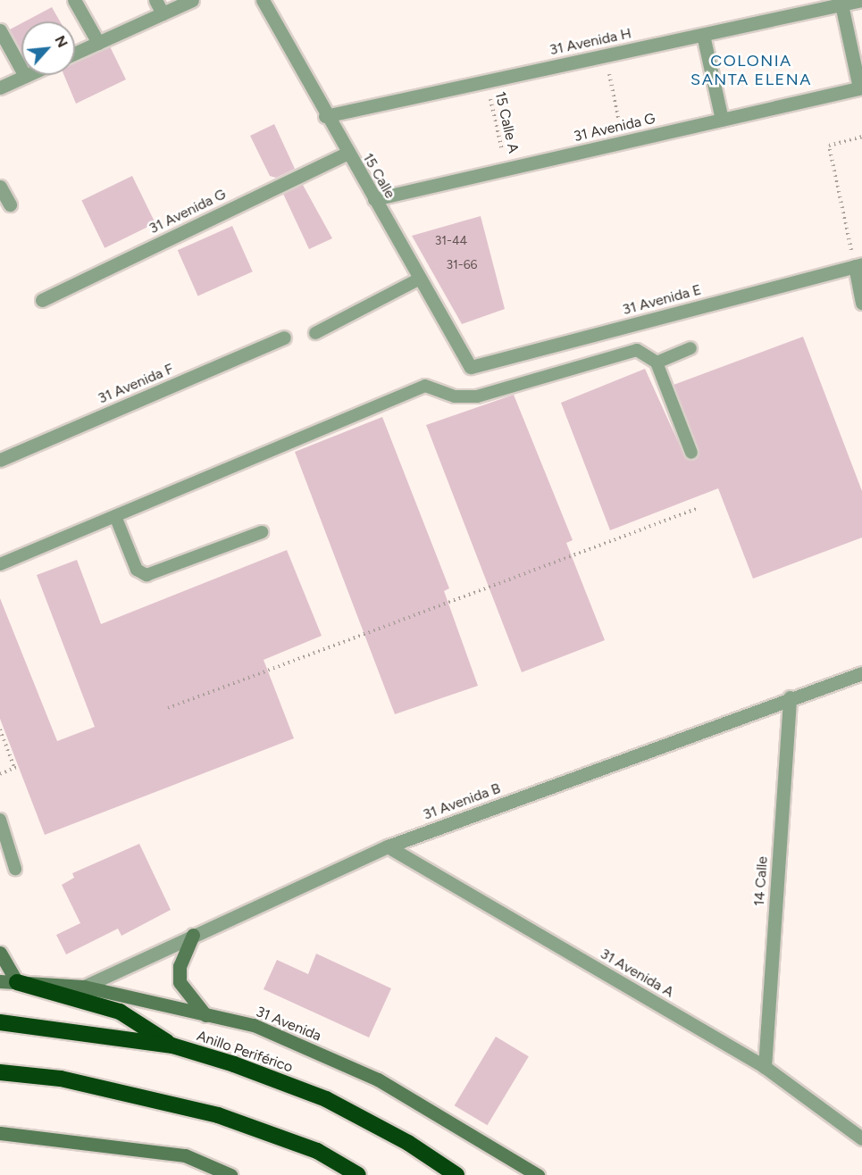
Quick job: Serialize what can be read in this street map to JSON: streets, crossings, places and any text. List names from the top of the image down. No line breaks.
{"streets":{"highway":["Anillo Periférico"],"street":["31 Avenida H","31 Avenida G","15 Calle","31 Avenida E","31 Avenida F","31 Avenida B","14 Calle","31 Avenida A","31 Avenida"],"path":["15 Calle A"]},"crossings":[["31 Avenida H","15 Calle A"],["31 Avenida H","15 Calle"],["15 Calle A","31 Avenida G"],["31 Avenida G","15 Calle"],["15 Calle","31 Avenida E"],["31 Avenida B","14 Calle"],["31 Avenida B","31 Avenida A"],["31 Avenida B","31 Avenida"],["14 Calle","31 Avenida A"]],"districts":["COLONIA SANTA ELENA"],"house_numbers":["31-44","31-66"],"north":"top right"}
